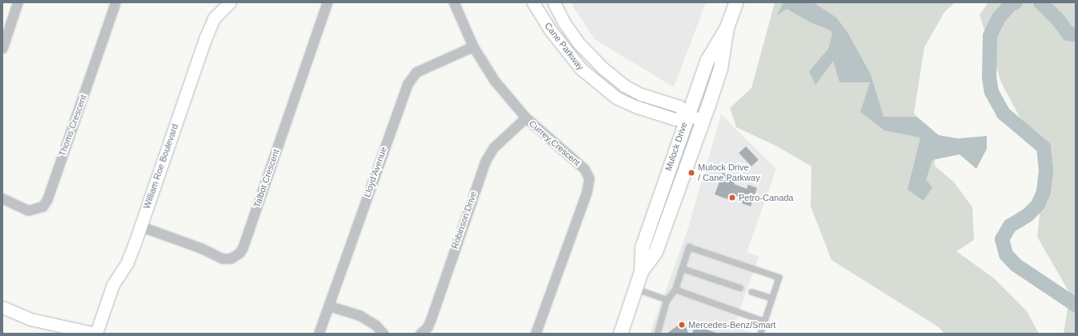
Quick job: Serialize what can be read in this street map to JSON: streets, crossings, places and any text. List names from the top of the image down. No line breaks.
{"streets":{"main road":["Mulock Drive"],"street":["Cane Parkway","Thoms Crescent","Currey Crescent","William Roe Boulevard","Lloyd Avenue","Talbot Crescent","Robinson Drive"]},"crossings":[["Cane Parkway","Mulock Drive"],["Currey Crescent","Lloyd Avenue"],["Currey Crescent","Robinson Drive"],["William Roe Boulevard","Talbot Crescent"]],"places":["Mulock Drive / Cane Parkway","Petro-Canada","Mercedes-Benz/Smart"]}
